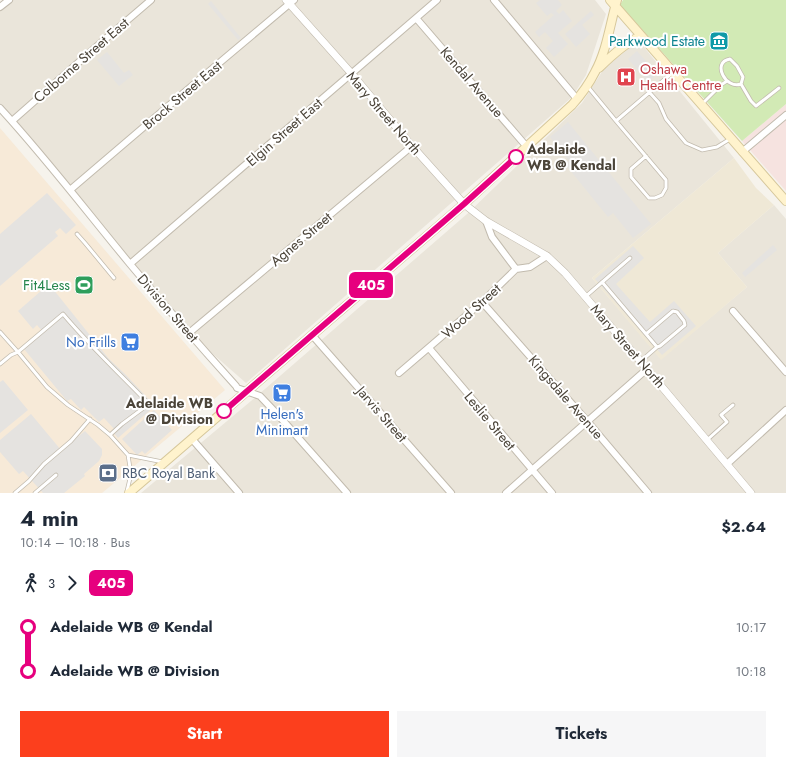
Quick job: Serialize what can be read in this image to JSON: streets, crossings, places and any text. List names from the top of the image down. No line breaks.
{"streets":{"street":["Colborne Street East","Kendal Avenue","Brock Street East","Mary Street North","Elgin Street East","Agnes Street","Division Street","Wood Street","Kingsdale Avenue","Jarvis Street","Leslie Street"]},"crossings":[["Colborne Street East","Division Street"],["Kendal Avenue","Elgin Street East"],["Brock Street East","Mary Street North"],["Brock Street East","Division Street"],["Mary Street North","Elgin Street East"],["Mary Street North","Agnes Street"],["Mary Street North","Wood Street"],["Elgin Street East","Division Street"],["Agnes Street","Division Street"],["Wood Street","Kingsdale Avenue"],["Wood Street","Leslie Street"]],"places":{"museum":["Parkwood Estate"],"hospital":["Oshawa Health Centre"],"other":["Adelaide WB @ Kendal","Adelaide WB @ Division"],"sports":["Fit4Less"],"supermarket":["No Frills","Helen's Minimart"],"bank":["RBC Royal Bank"]},"lines":["bus line 405"],"page":{"on_map":"405","heading":["4 min","10:14 – 10:18 · Bus","$2.64"],"legs":["3","405"],"list":[{"name":"Adelaide WB @ Kendal","value":"10:17"},{"name":"Adelaide WB @ Division","value":"10:18"}],"buttons":["Start","Tickets"]}}
